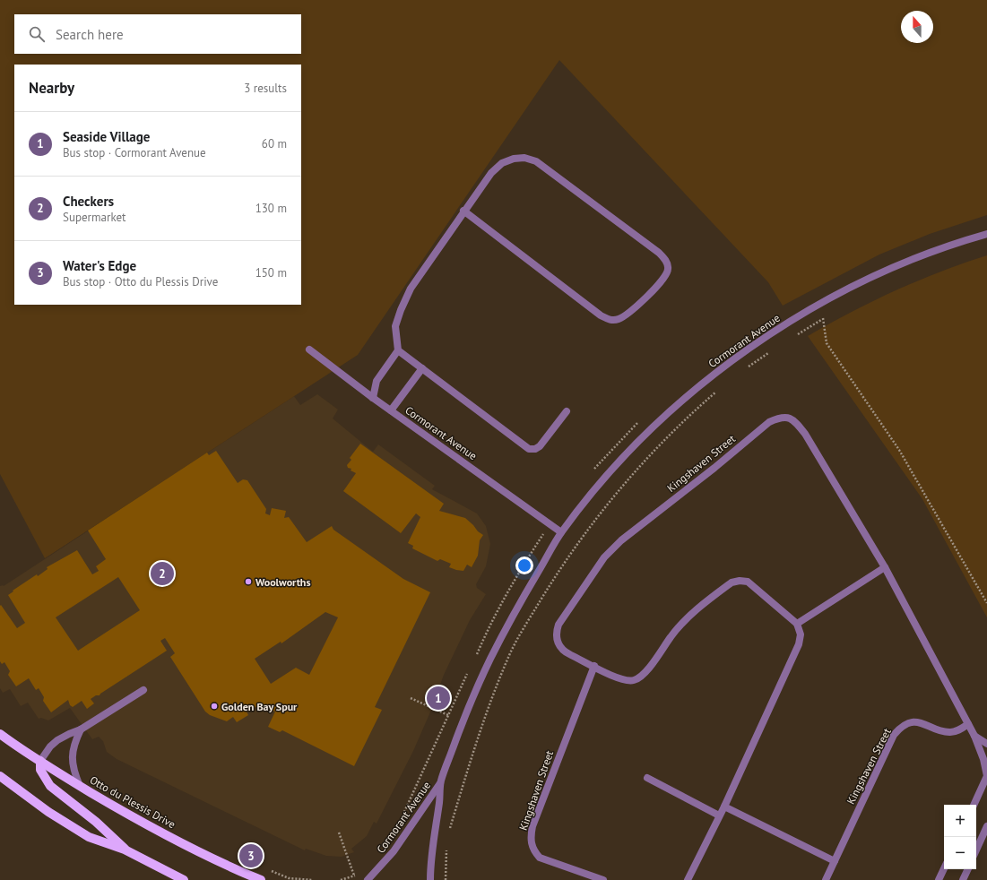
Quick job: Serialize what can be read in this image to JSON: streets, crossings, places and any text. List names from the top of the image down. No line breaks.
{"streets":{"main road":["Otto du Plessis Drive"],"street":["Cormorant Avenue","Kingshaven Street"]},"places":["Woolworths","Golden Bay Spur"],"north":"top","page":{"search":"Search here","heading":["Nearby","3 results"],"list":[{"mark":"1","name":"Seaside Village","note":"Bus stop · Cormorant Avenue","value":"60 m"},{"mark":"2","name":"Checkers","note":"Supermarket","value":"130 m"},{"mark":"3","name":"Water's Edge","note":"Bus stop · Otto du Plessis Drive","value":"150 m"}],"pins":["2","1","3"],"map_buttons":["+","−"]}}
